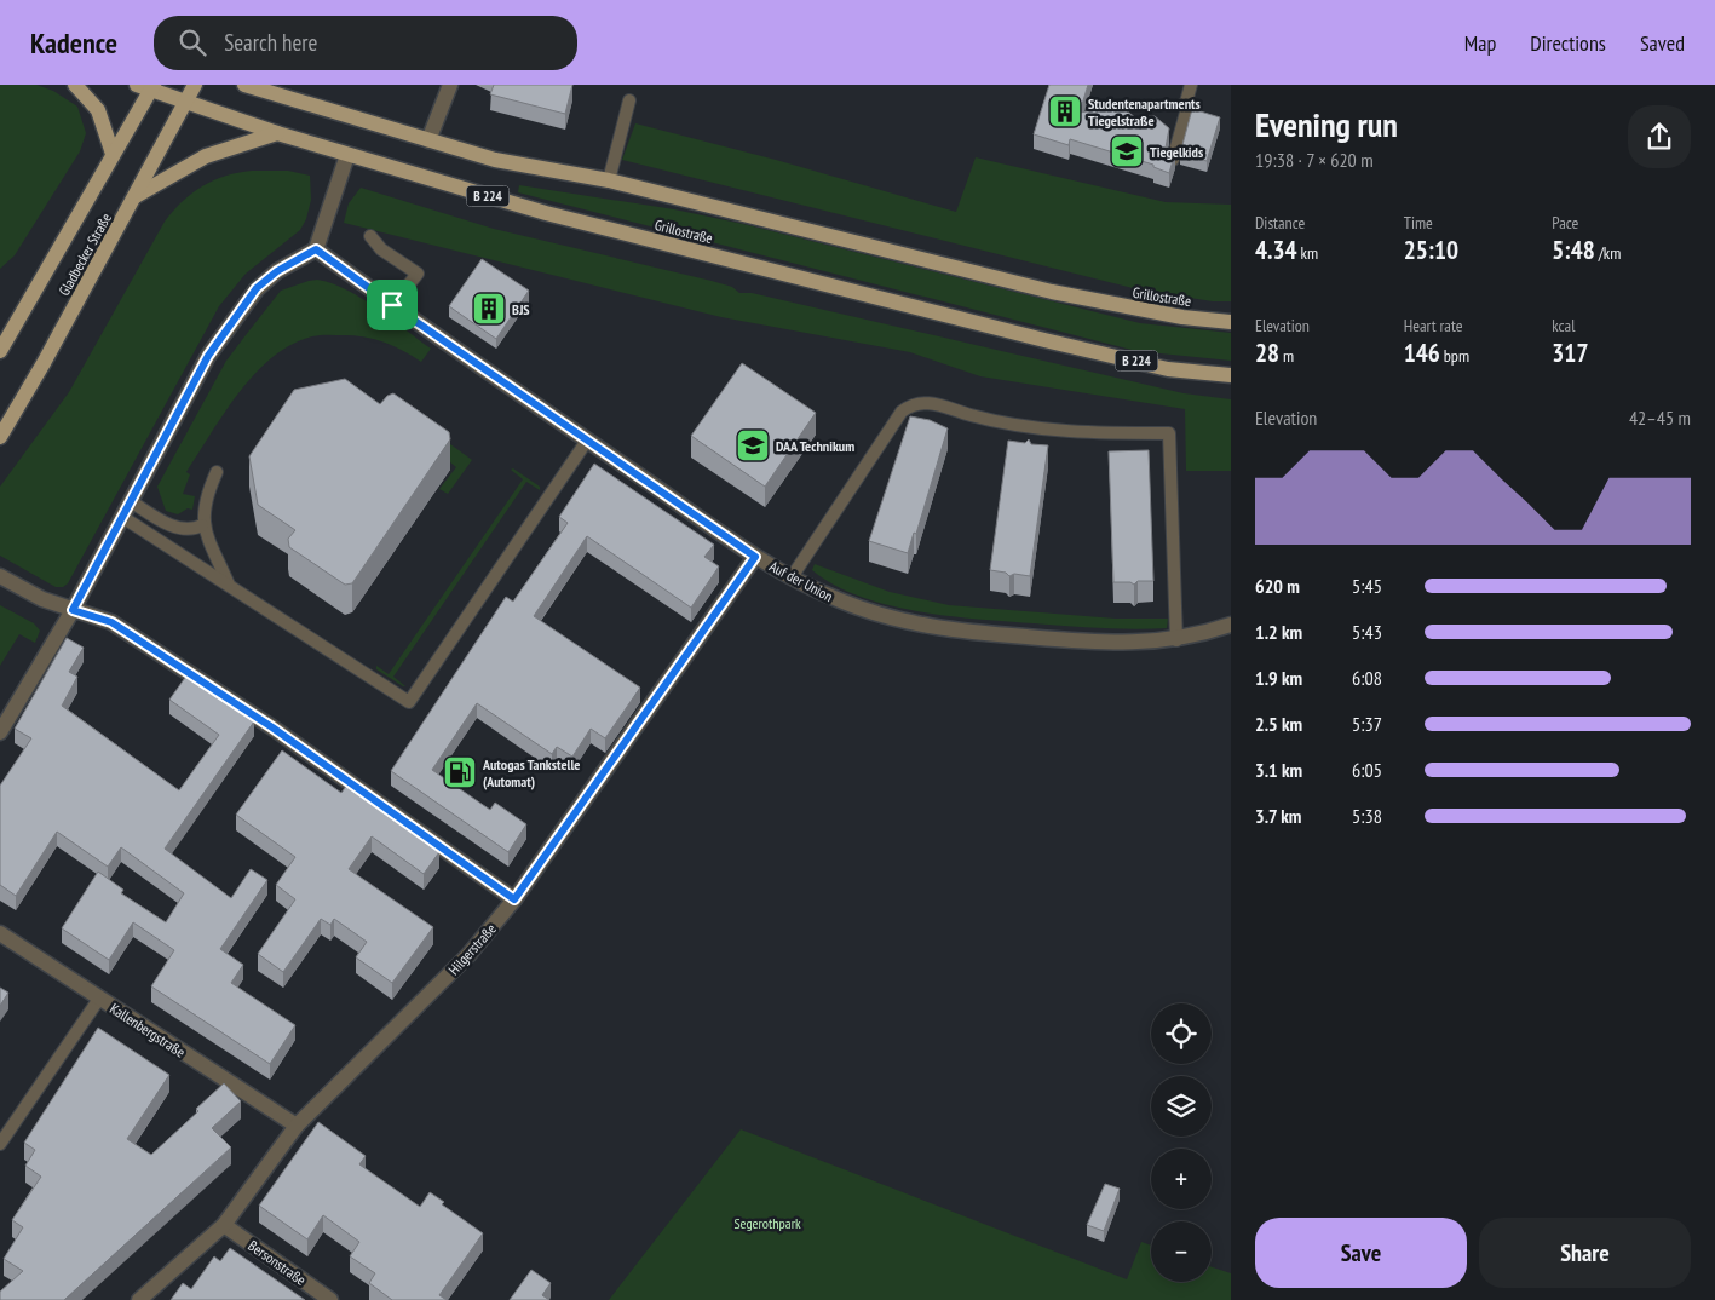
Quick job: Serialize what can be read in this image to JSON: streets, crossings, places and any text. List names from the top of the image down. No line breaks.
{"streets":{"main road":["B 224","Grillostraße","Gladbecker Straße"],"street":["Auf der Union","Hilgerstraße","Kallenbergstraße","Bersonstraße"]},"crossings":[["Grillostraße","Gladbecker Straße"],["Auf der Union","Hilgerstraße"],["Hilgerstraße","Kallenbergstraße"],["Hilgerstraße","Bersonstraße"]],"parks":["Segerothpark"],"places":{"building":["Studentenapartments Tiegelstraße","BJS"],"school or university":["Tiegelkids","DAA Technikum"],"fuel station":["Autogas Tankstelle (Automat)"]},"page":{"header":"Kadence","search":"Search here","nav":["Map","Directions","Saved"],"heading":["Evening run","19:38 · 7 × 620 m"],"stats":[["Distance","4.34 km"],["Time","25:10"],["Pace","5:48 /km"],["Elevation","28 m"],["Heart rate","146 bpm"],["kcal","317"]],"chart":["Elevation","42–45 m"],"list":[{"name":"620 m","note":"5:45"},{"name":"1.2 km","note":"5:43"},{"name":"1.9 km","note":"6:08"},{"name":"2.5 km","note":"5:37"},{"name":"3.1 km","note":"6:05"},{"name":"3.7 km","note":"5:38"}],"map_buttons":["+","−"],"buttons":["Save","Share"]}}
